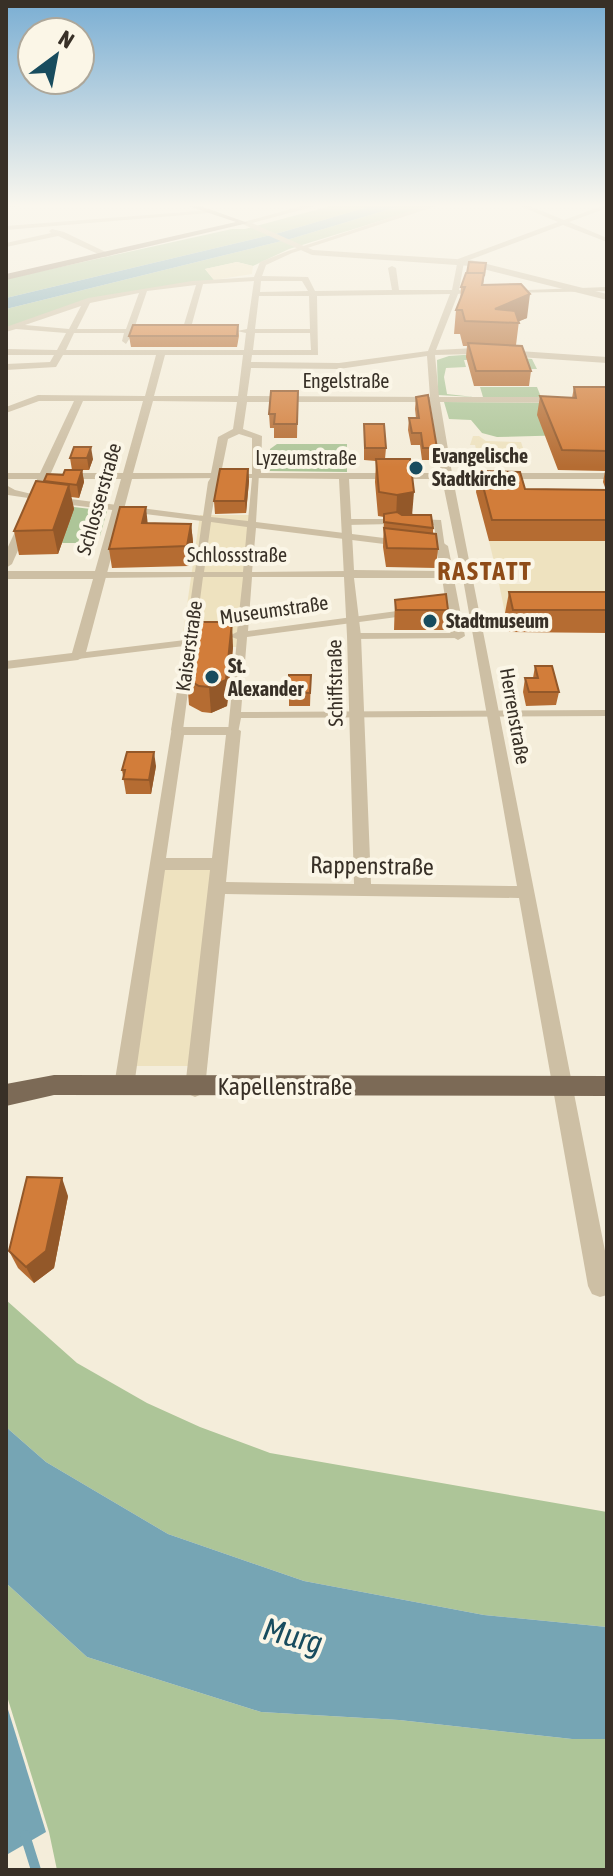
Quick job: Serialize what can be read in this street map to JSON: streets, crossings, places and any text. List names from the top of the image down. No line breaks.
{"streets":{"main road":["Kapellenstraße"],"street":["Engelstraße","Lyzeumstraße","Schlosserstraße","Schlossstraße","Museumstraße","Kaiserstraße","Schiffstraße","Herrenstraße","Rappenstraße"]},"crossings":[["Engelstraße","Schlosserstraße"],["Engelstraße","Kaiserstraße"],["Engelstraße","Herrenstraße"],["Lyzeumstraße","Schlosserstraße"],["Lyzeumstraße","Kaiserstraße"],["Lyzeumstraße","Schiffstraße"],["Lyzeumstraße","Herrenstraße"],["Schlosserstraße","Schlossstraße"],["Schlosserstraße","Museumstraße"],["Schlossstraße","Kaiserstraße"],["Schlossstraße","Schiffstraße"],["Schlossstraße","Herrenstraße"],["Museumstraße","Kaiserstraße"],["Museumstraße","Schiffstraße"],["Kaiserstraße","Kapellenstraße"],["Schiffstraße","Rappenstraße"],["Herrenstraße","Rappenstraße"],["Herrenstraße","Kapellenstraße"]],"districts":["RASTATT"],"water":["Murg"],"places":["Evangelische Stadtkirche","Stadtmuseum","St. Alexander"],"north":"top right"}
